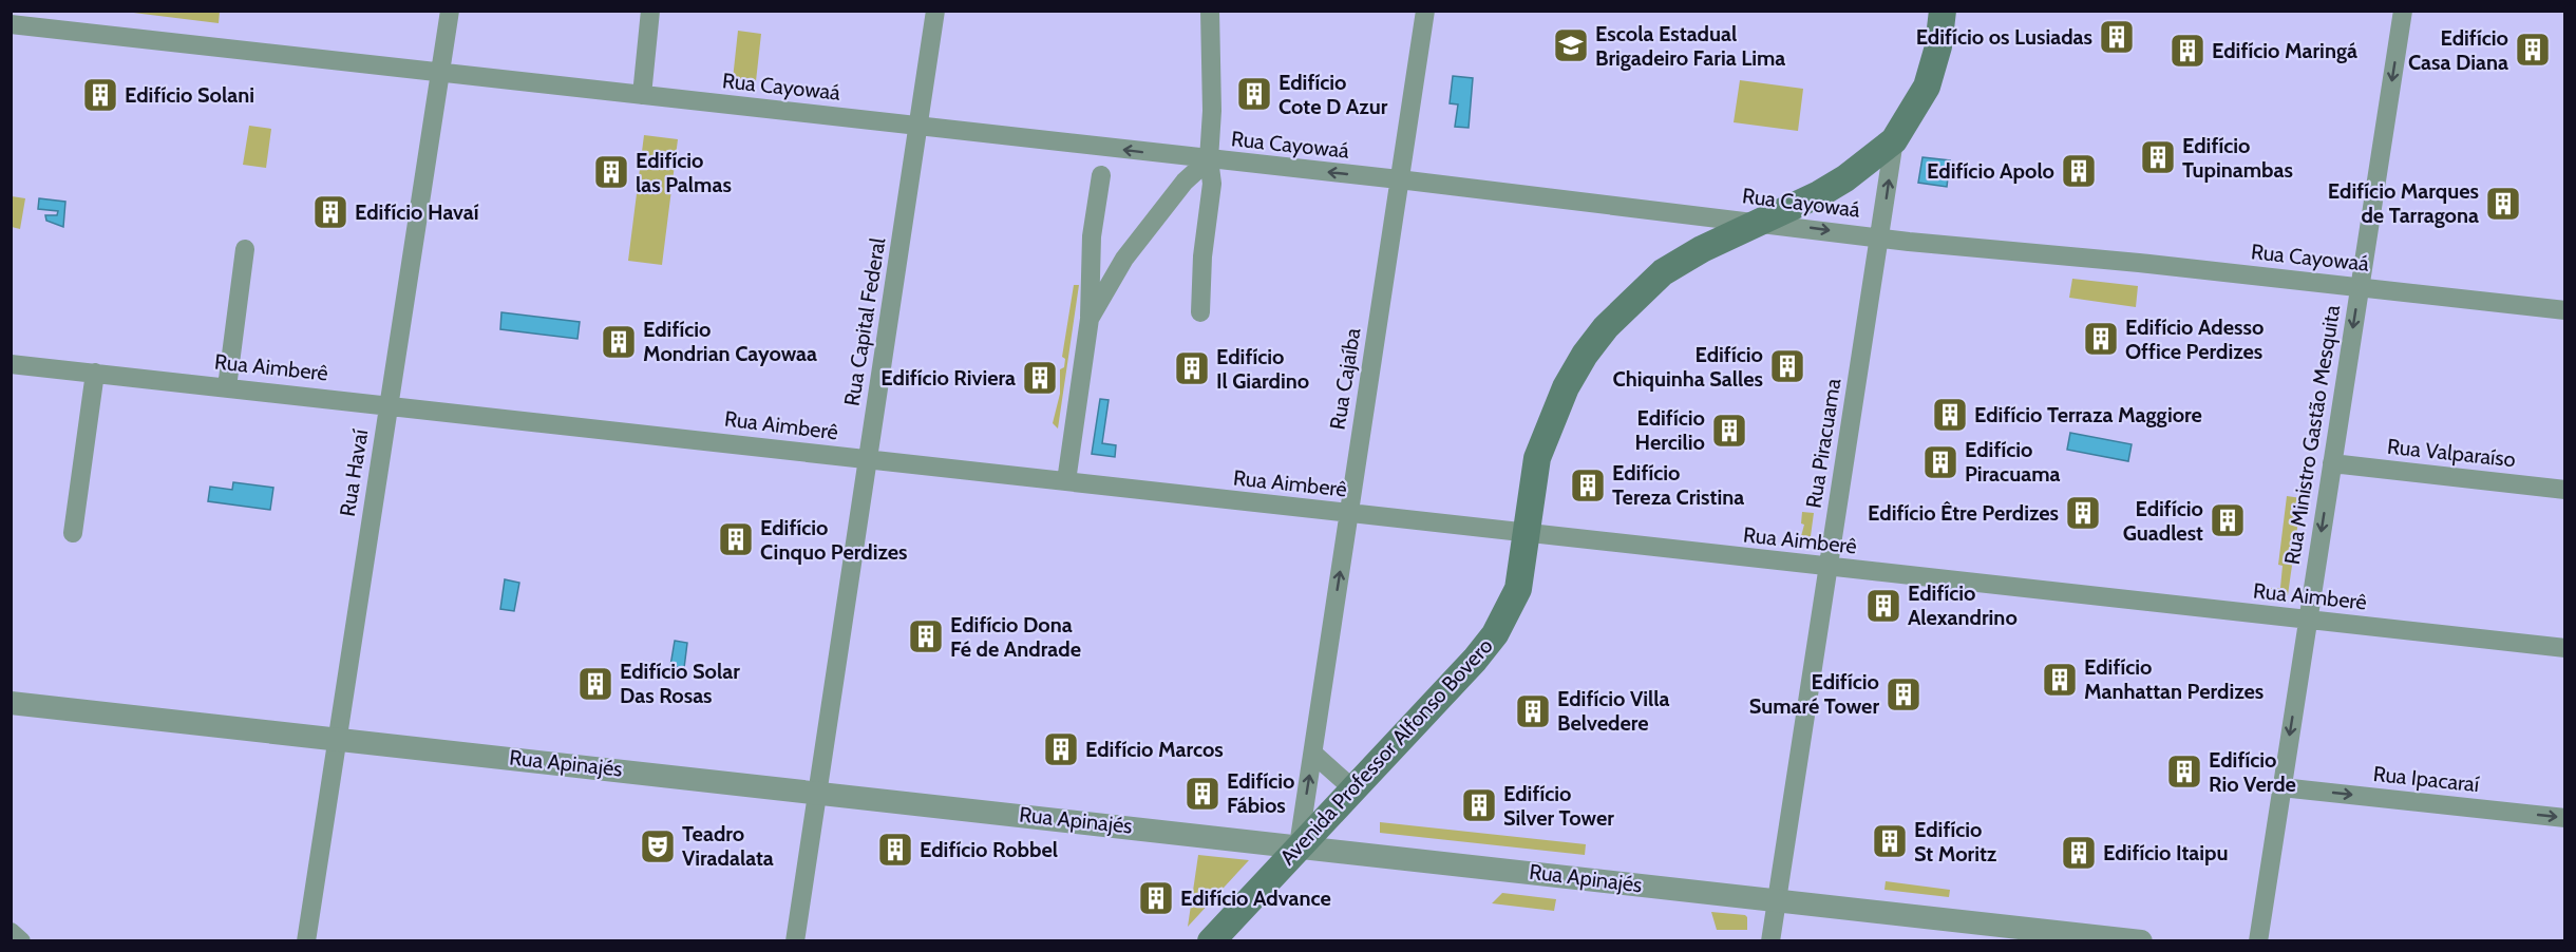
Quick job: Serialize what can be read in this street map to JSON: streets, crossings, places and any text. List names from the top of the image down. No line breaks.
{"streets":{"main road":["Avenida Professor Alfonso Bovero"],"street":["Rua Cayowaá","Rua Capital Federal","Rua Aimberê","Rua Cajaíba","Rua Ministro Gastão Mesquita","Rua Piracuama","Rua Valparaíso","Rua Havaí","Rua Apinajés","Rua Ipacaraí"]},"crossings":[["Rua Cayowaá","Rua Capital Federal"],["Rua Cayowaá","Rua Cajaíba"],["Rua Cayowaá","Rua Ministro Gastão Mesquita"],["Rua Cayowaá","Rua Piracuama"],["Rua Cayowaá","Rua Havaí"],["Rua Cayowaá","Avenida Professor Alfonso Bovero"],["Rua Capital Federal","Rua Aimberê"],["Rua Capital Federal","Rua Apinajés"],["Rua Aimberê","Rua Cajaíba"],["Rua Aimberê","Rua Ministro Gastão Mesquita"],["Rua Aimberê","Rua Piracuama"],["Rua Aimberê","Rua Havaí"],["Rua Aimberê","Avenida Professor Alfonso Bovero"],["Rua Cajaíba","Avenida Professor Alfonso Bovero"],["Rua Cajaíba","Rua Apinajés"],["Rua Ministro Gastão Mesquita","Rua Valparaíso"],["Rua Ministro Gastão Mesquita","Rua Ipacaraí"],["Rua Piracuama","Avenida Professor Alfonso Bovero"],["Rua Piracuama","Rua Apinajés"],["Rua Havaí","Rua Apinajés"],["Avenida Professor Alfonso Bovero","Rua Apinajés"]],"one_way":["Rua Cajaíba","Rua Ministro Gastão Mesquita","Rua Ipacaraí"],"places":{"building":["Edifício os Lusiadas","Edifício Casa Diana","Edifício Maringá","Edifício Cote D Azur","Edifício Solani","Edifício Tupinambas","Edifício Apolo","Edifício las Palmas","Edifício Marques de Tarragona","Edifício Havaí","Edifício Adesso Office Perdizes","Edifício Mondrian Cayowaa","Edifício Chiquinha Salles","Edifício Il Giardino","Edifício Riviera","Edifício Terraza Maggiore","Edifício Hercilio","Edifício Piracuama","Edifício Tereza Cristina","Edifício Être Perdizes","Edifício Guadlest","Edifício Cinquo Perdizes","Edifício Alexandrino","Edifício Dona Fé de Andrade","Edifício Manhattan Perdizes","Edifício Solar Das Rosas","Edifício Sumaré Tower","Edifício Villa Belvedere","Edifício Marcos","Edifício Rio Verde","Edifício Fábios","Edifício Silver Tower","Edifício St Moritz","Edifício Robbel","Edifício Itaipu","Edifício Advance"],"school or university":["Escola Estadual Brigadeiro Faria Lima"],"theatre":["Teadro Viradalata"]}}
